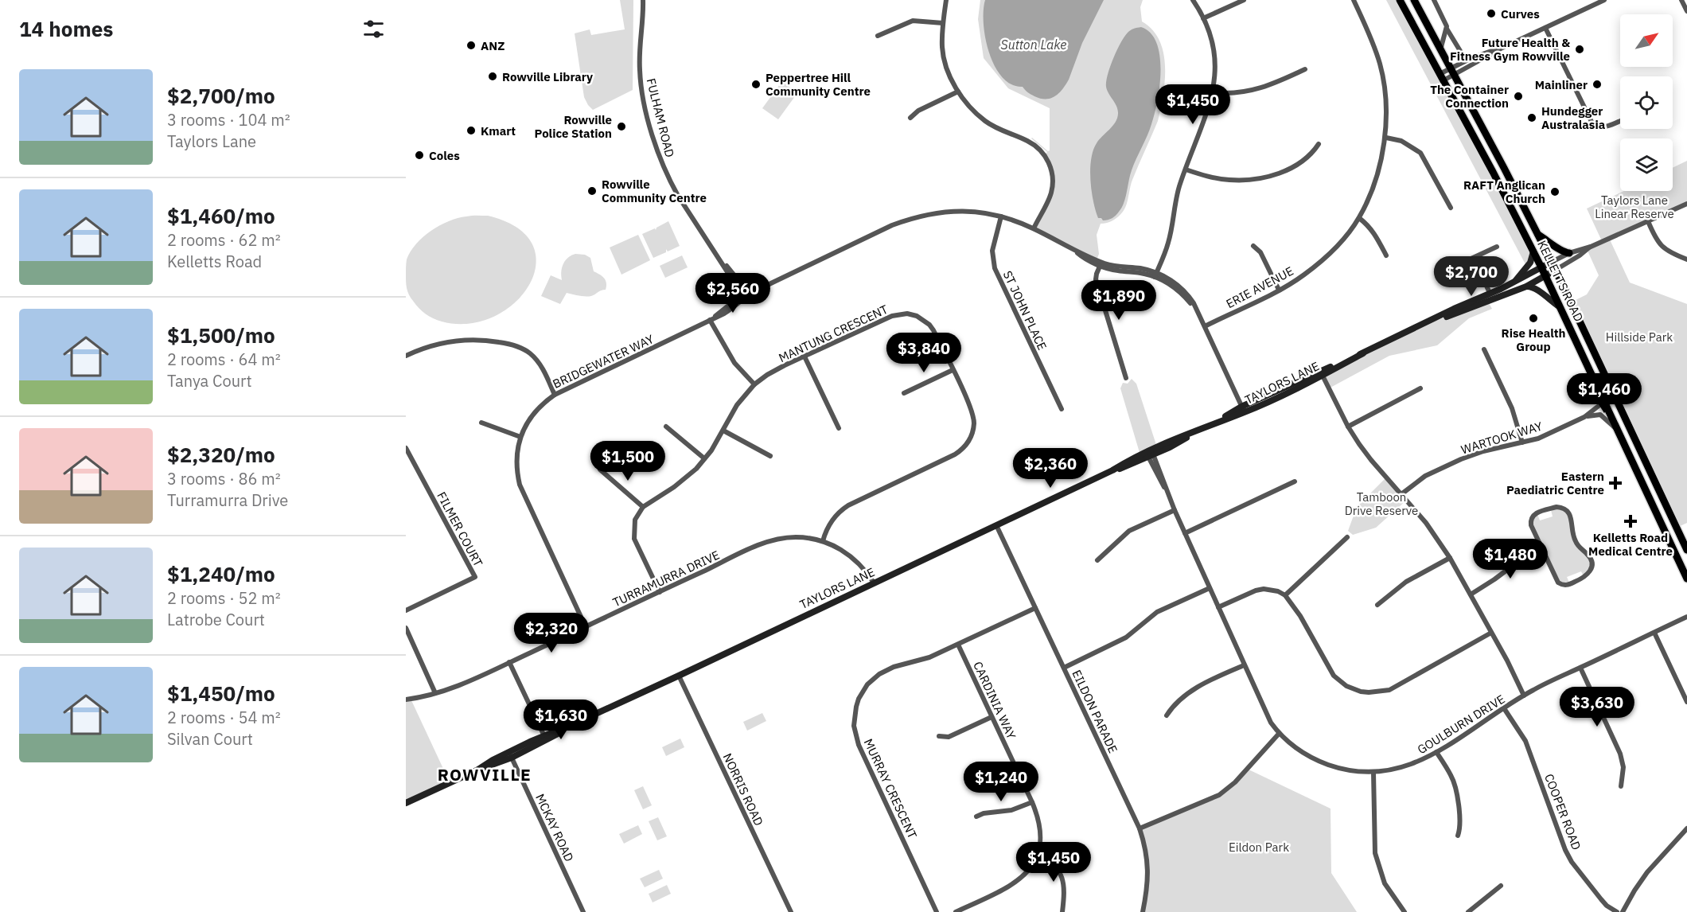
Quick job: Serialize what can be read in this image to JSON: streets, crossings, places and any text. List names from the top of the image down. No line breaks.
{"streets":{"main road":["KELLETTS ROAD","TAYLORS LANE"],"street":["FULHAM ROAD","ERIE AVENUE","ST JOHN PLACE","MANTUNG CRESCENT","BRIDGEWATER WAY","WARTOOK WAY","FILMER COURT","TURRAMURRA DRIVE","CARDINIA WAY","EILDON PARADE","GOULBURN DRIVE","MURRAY CRESCENT","NORRIS ROAD","COOPER ROAD","MCKAY ROAD"]},"crossings":[["FULHAM ROAD","BRIDGEWATER WAY"],["KELLETTS ROAD","TAYLORS LANE"],["KELLETTS ROAD","WARTOOK WAY"],["ERIE AVENUE","BRIDGEWATER WAY"],["ST JOHN PLACE","BRIDGEWATER WAY"],["MANTUNG CRESCENT","TURRAMURRA DRIVE"],["BRIDGEWATER WAY","TAYLORS LANE"],["BRIDGEWATER WAY","TURRAMURRA DRIVE"],["TAYLORS LANE","TURRAMURRA DRIVE"],["TAYLORS LANE","EILDON PARADE"],["TAYLORS LANE","GOULBURN DRIVE"],["TAYLORS LANE","NORRIS ROAD"],["TAYLORS LANE","MCKAY ROAD"],["CARDINIA WAY","MURRAY CRESCENT"],["EILDON PARADE","MURRAY CRESCENT"],["GOULBURN DRIVE","COOPER ROAD"]],"districts":["ROWVILLE"],"water":["Sutton Lake"],"parks":["Taylors Lane Linear Reserve","Hillside Park","Tamboon Drive Reserve","Eildon Park"],"places":{"other":["Curves","ANZ","Future Health & Fitness Gym Rowville","Rowville Library","Peppertree Hill Community Centre","Mainliner","The Container Connection","Hundegger Australasia","Rowville Police Station","Kmart","Coles","Rowville Community Centre","RAFT Anglican Church","Rise Health Group"],"health":["Eastern Paediatric Centre","Kelletts Road Medical Centre"]},"north":"top right","page":{"heading":"14 homes","list":[{"name":"$2,700/mo","note":"3 rooms · 104 m² · Taylors Lane"},{"name":"$1,460/mo","note":"2 rooms · 62 m² · Kelletts Road"},{"name":"$1,500/mo","note":"2 rooms · 64 m² · Tanya Court"},{"name":"$2,320/mo","note":"3 rooms · 86 m² · Turramurra Drive"},{"name":"$1,240/mo","note":"2 rooms · 52 m² · Latrobe Court"},{"name":"$1,450/mo","note":"2 rooms · 54 m² · Silvan Court"}],"price":["$1,450","$2,700","$2,560","$1,890","$3,840","$1,460","$1,500","$2,360","$1,480","$2,320","$3,630","$1,630","$1,240","$1,450"]}}
